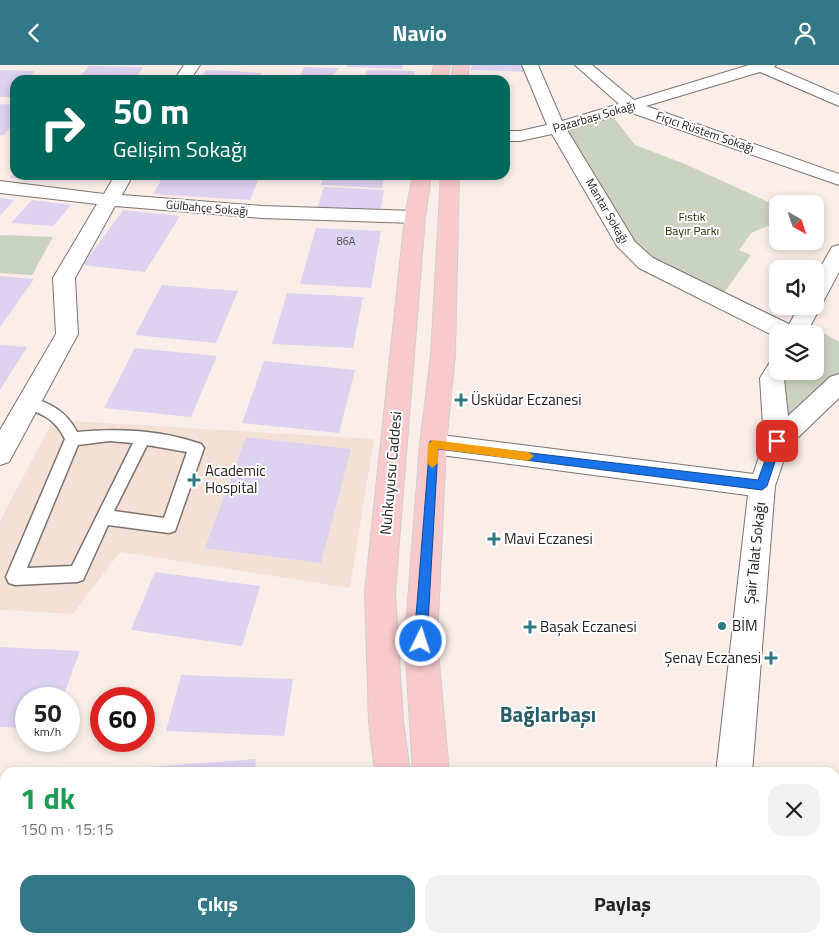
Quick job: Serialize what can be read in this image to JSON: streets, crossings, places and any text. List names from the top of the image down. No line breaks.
{"streets":{"main road":["Nuhkuyusu Caddesi"],"street":["Pazarbaşı Sokağı","Fıçıcı Rüstem Sokağı","Gülbahçe Sokağı","Mantar Sokağı","Şair Talat Sokağı"]},"crossings":[["Pazarbaşı Sokağı","Fıçıcı Rüstem Sokağı"],["Pazarbaşı Sokağı","Mantar Sokağı"],["Gülbahçe Sokağı","Nuhkuyusu Caddesi"]],"districts":["Bağlarbaşı"],"parks":["Fıstık Bayır Parkı"],"places":{"health":["Üsküdar Eczanesi","Academic Hospital","Mavi Eczanesi","Başak Eczanesi","Şenay Eczanesi"],"other":["BİM"]},"house_numbers":["86A"],"north":"bottom right","page":{"header":"Navio","turn":["50 m","Gelişim Sokağı"],"speed":"50 km/h","limit":"60","heading":["1 dk","150 m · 15:15"],"buttons":["Çıkış","Paylaş"]}}
